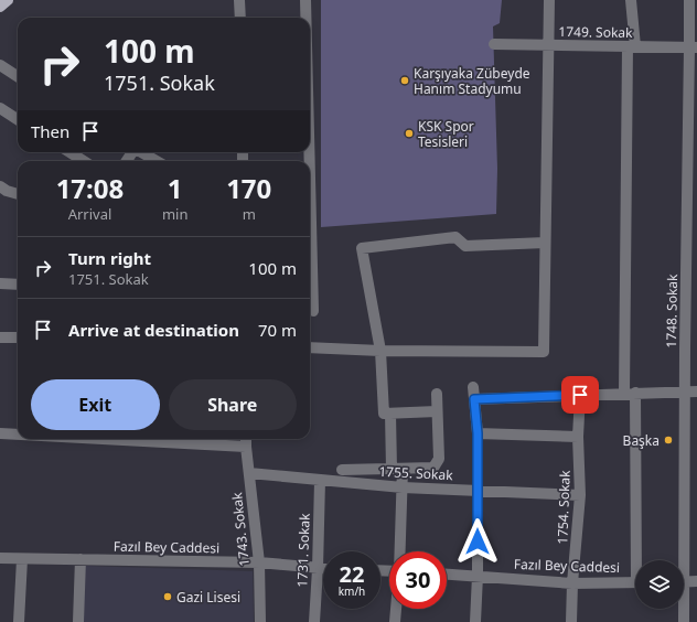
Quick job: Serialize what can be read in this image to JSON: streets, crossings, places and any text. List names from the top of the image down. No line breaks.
{"streets":{"street":["1749. Sokak","1748. Sokak","1755. Sokak","1754. Sokak","1743. Sokak","Fazıl Bey Caddesi","1731. Sokak"]},"crossings":[["1749. Sokak","1748. Sokak"],["1755. Sokak","1754. Sokak"],["1755. Sokak","1743. Sokak"],["1755. Sokak","1731. Sokak"],["1754. Sokak","Fazıl Bey Caddesi"],["1743. Sokak","Fazıl Bey Caddesi"],["Fazıl Bey Caddesi","1731. Sokak"]],"places":["Karşıyaka Zübeyde Hanım Stadyumu","KSK Spor Tesisleri","Başka","Gazi Lisesi"],"page":{"turn":["100 m","1751. Sokak"],"then":"Then","eta":["17:08","Arrival","1","min","170","m"],"list":[{"name":"Turn right","note":"1751. Sokak","value":"100 m"},{"name":"Arrive at destination","value":"70 m"}],"buttons":["Exit","Share"],"speed":"22 km/h","limit":"30"}}
